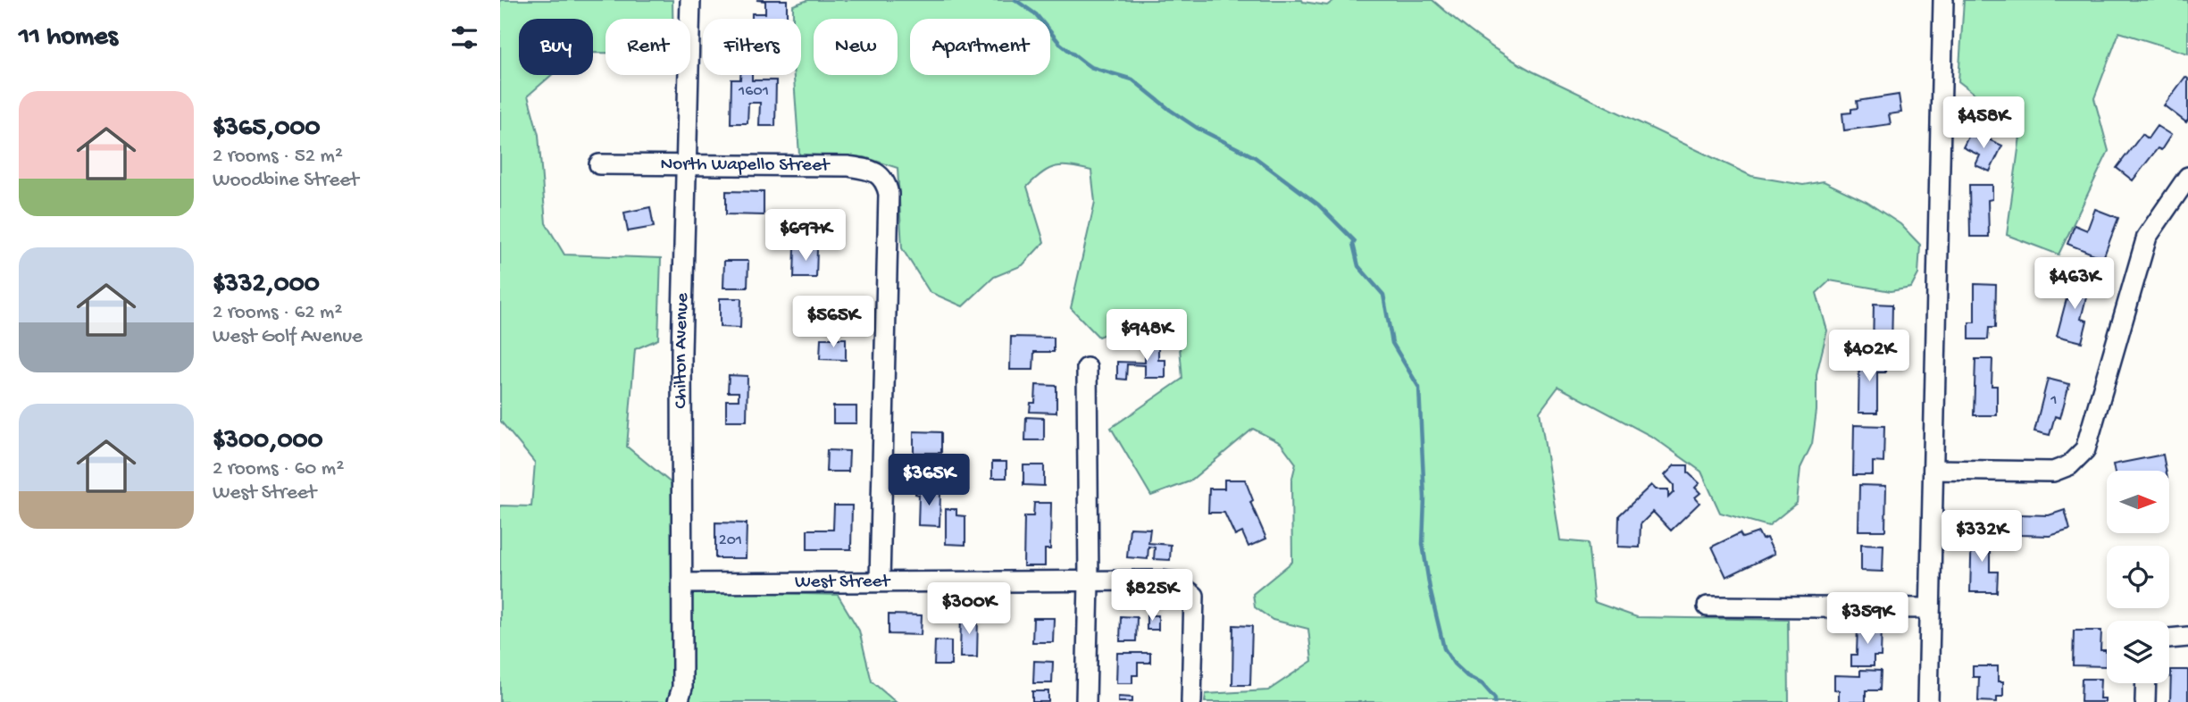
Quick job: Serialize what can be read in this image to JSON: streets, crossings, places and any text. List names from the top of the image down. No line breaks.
{"streets":{"street":["North Wapello Street","Chilton Avenue","West Street"]},"crossings":[["North Wapello Street","Chilton Avenue"],["North Wapello Street","West Street"],["Chilton Avenue","West Street"]],"house_numbers":["1601","1","201"],"north":"right","page":{"heading":"11 homes","chip":["Buy","Rent","Filters","New","Apartment"],"list":[{"name":"$365,000","note":"2 rooms · 52 m² · Woodbine Street"},{"name":"$332,000","note":"2 rooms · 62 m² · West Golf Avenue"},{"name":"$300,000","note":"2 rooms · 60 m² · West Street"}],"price":["$458K","$697K","$463K","$565K","$948K","$402K","$365K","$332K","$825K","$300K","$359K"]}}
